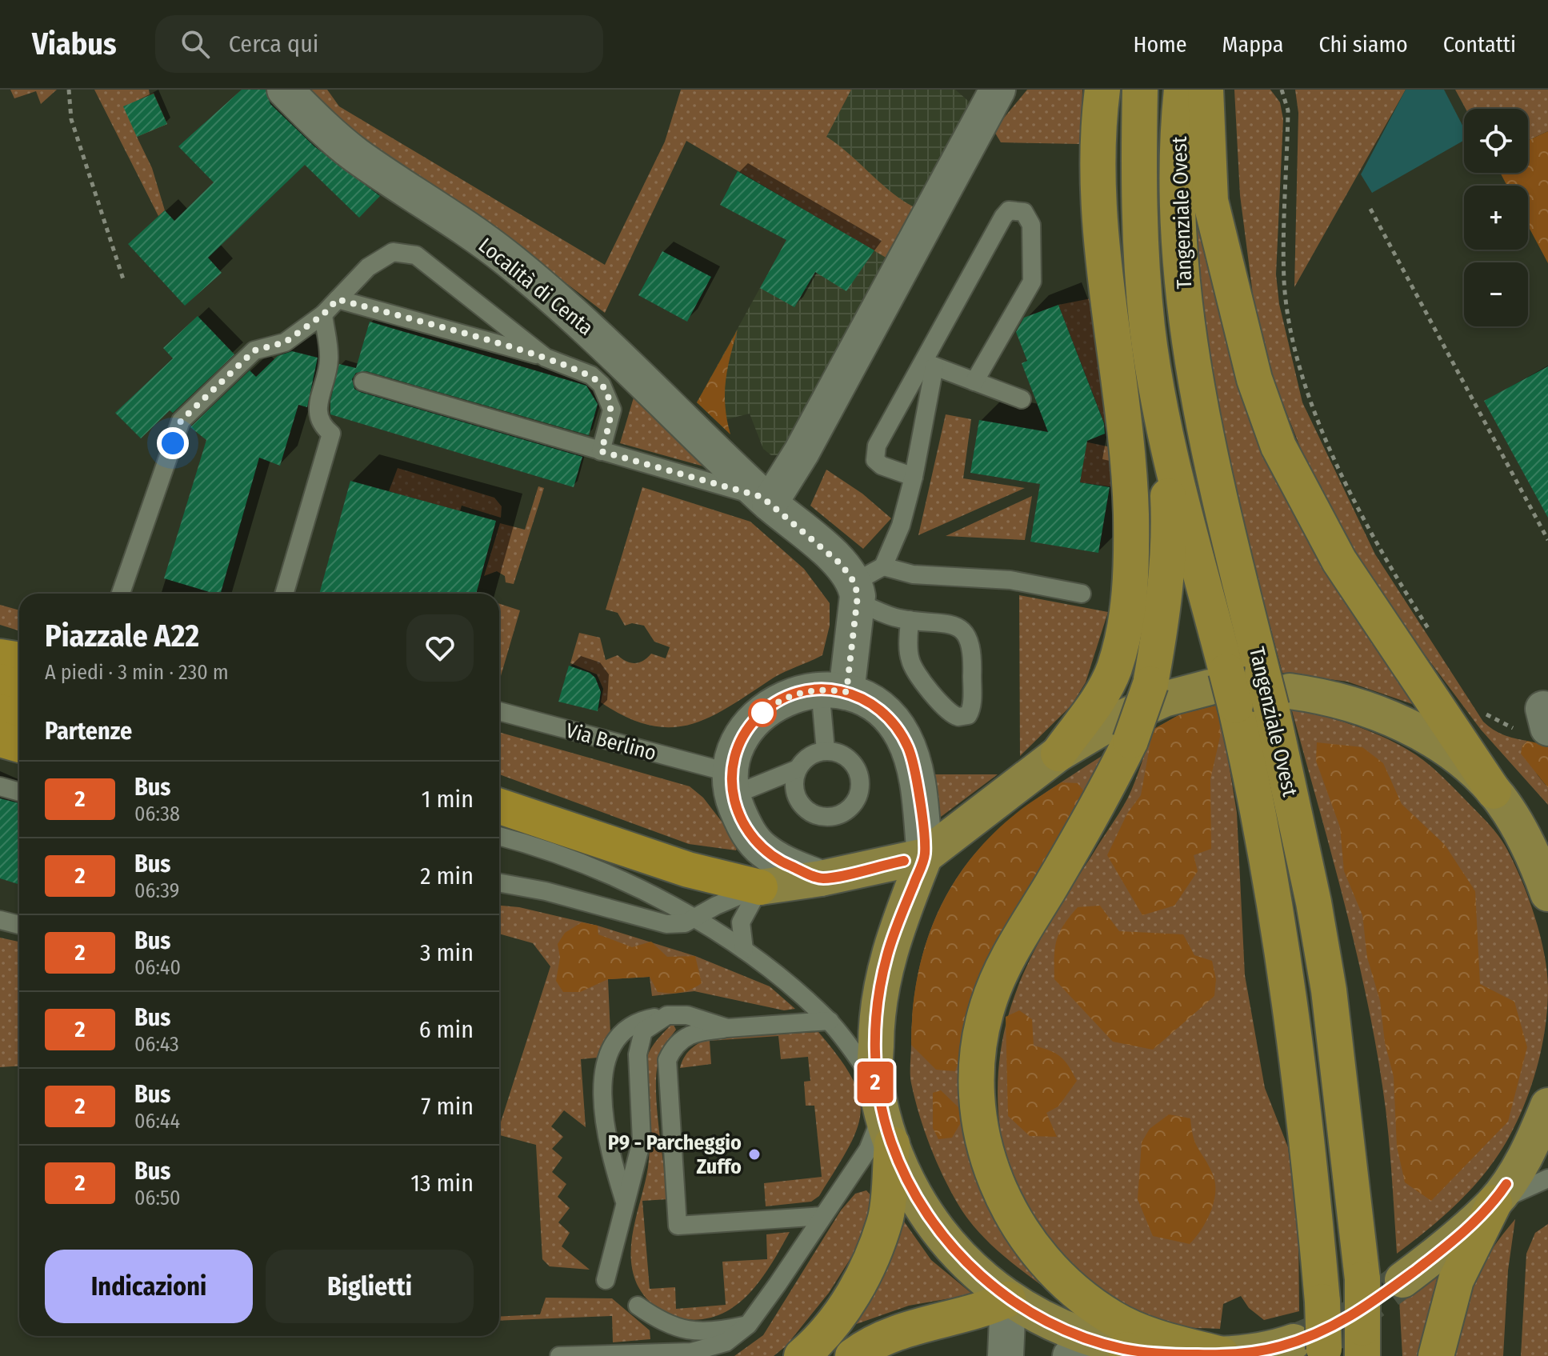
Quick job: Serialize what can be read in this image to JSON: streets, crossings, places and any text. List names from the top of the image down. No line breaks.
{"streets":{"highway":["Tangenziale Ovest"],"street":["Località di Centa"],"lane":["Via Berlino"]},"places":["P9 - Parcheggio Zuffo"],"lines":["bus line 2"],"page":{"header":"Viabus","search":"Cerca qui","nav":["Home","Mappa","Chi siamo","Contatti"],"on_map":"2","map_buttons":["+","−"],"heading":[["Piazzale A22","A piedi · 3 min · 230 m"],"Partenze"],"list":[{"mark":"2","name":"Bus","note":"06:38","value":"1 min"},{"mark":"2","name":"Bus","note":"06:39","value":"2 min"},{"mark":"2","name":"Bus","note":"06:40","value":"3 min"},{"mark":"2","name":"Bus","note":"06:43","value":"6 min"},{"mark":"2","name":"Bus","note":"06:44","value":"7 min"},{"mark":"2","name":"Bus","note":"06:50","value":"13 min"}],"buttons":["Indicazioni","Biglietti"]}}
